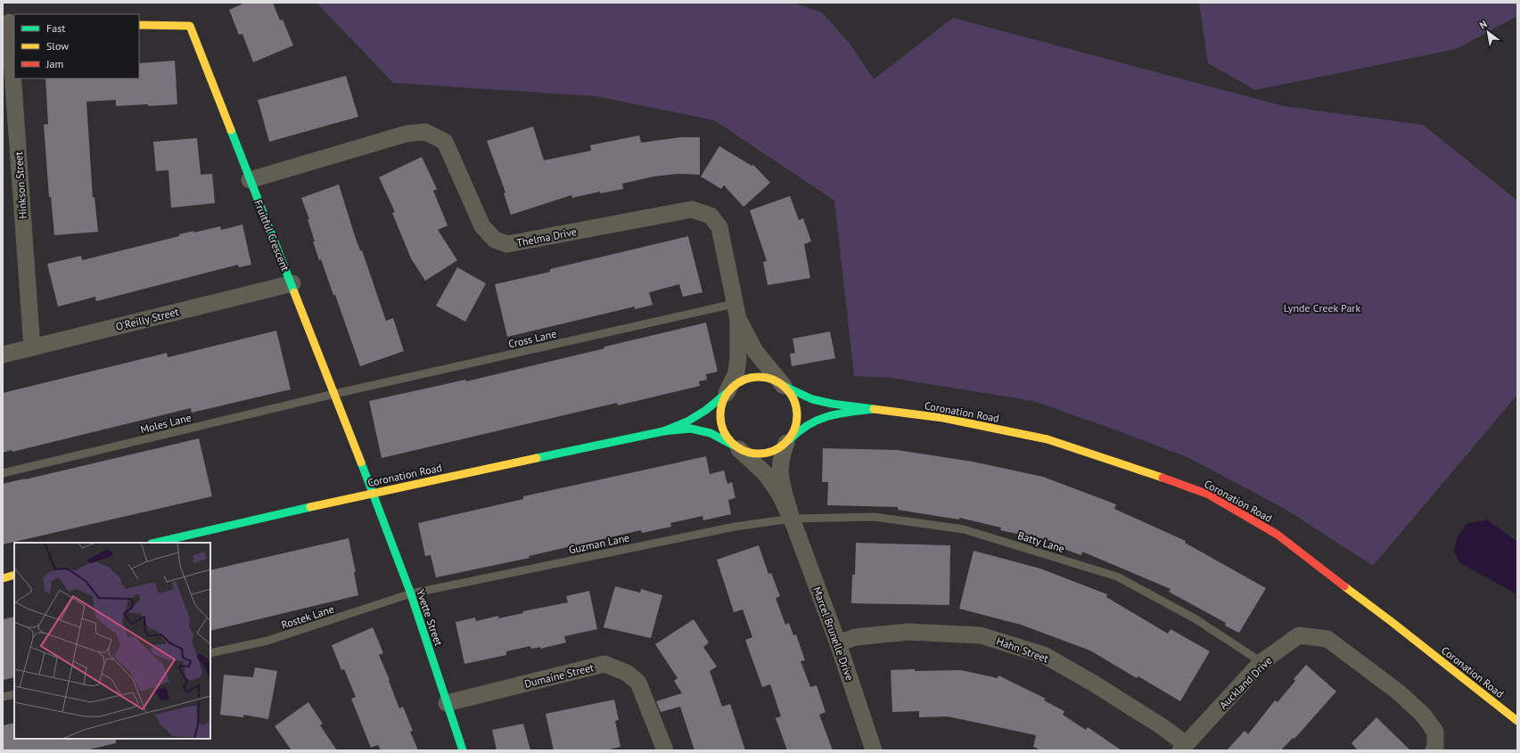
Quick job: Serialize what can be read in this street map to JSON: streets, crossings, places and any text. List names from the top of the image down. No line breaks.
{"streets":{"street":["Hinkson Street","Fruitful Crescent","Thelma Drive","O'Reilly Street","Coronation Road","Yvette Street","Marcel Brunelle Drive","Hahn Street","Dumaine Street","Auckland Drive"],"lane":["Cross Lane","Moles Lane","Batty Lane","Guzman Lane","Rostek Lane"]},"crossings":[["Hinkson Street","O'Reilly Street"],["Fruitful Crescent","Thelma Drive"],["Fruitful Crescent","O'Reilly Street"],["Fruitful Crescent","Cross Lane"],["Fruitful Crescent","Coronation Road"],["Fruitful Crescent","Moles Lane"],["Fruitful Crescent","Yvette Street"],["Thelma Drive","Cross Lane"],["Thelma Drive","Coronation Road"],["Thelma Drive","Marcel Brunelle Drive"],["Cross Lane","Moles Lane"],["Coronation Road","Yvette Street"],["Coronation Road","Marcel Brunelle Drive"],["Batty Lane","Guzman Lane"],["Batty Lane","Marcel Brunelle Drive"],["Batty Lane","Auckland Drive"],["Guzman Lane","Rostek Lane"],["Guzman Lane","Yvette Street"],["Guzman Lane","Marcel Brunelle Drive"],["Rostek Lane","Yvette Street"],["Yvette Street","Dumaine Street"],["Marcel Brunelle Drive","Hahn Street"],["Hahn Street","Auckland Drive"]],"parks":["Lynde Creek Park"],"legend":["Fast","Slow","Jam"],"north":"top left"}
